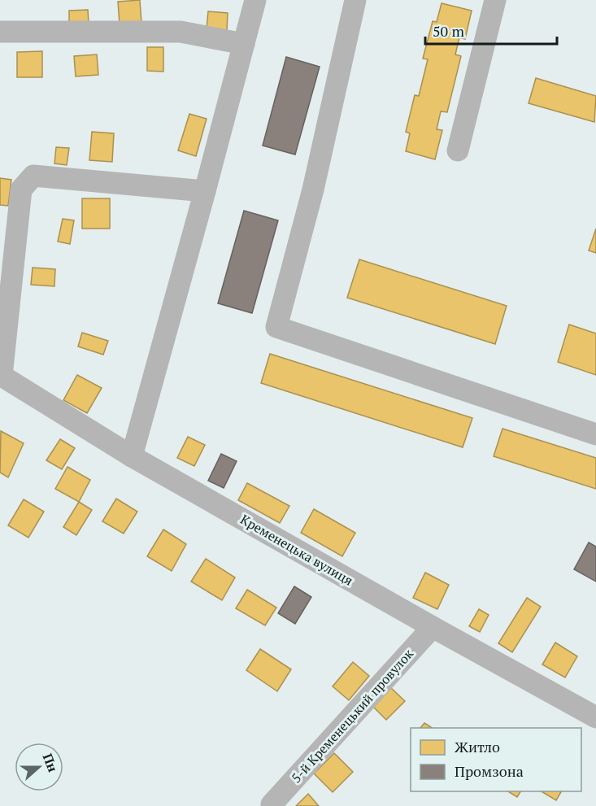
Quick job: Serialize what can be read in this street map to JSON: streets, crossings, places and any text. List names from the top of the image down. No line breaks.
{"streets":{"street":["Кременецька вулиця","5-й Кременецький провулок"]},"crossings":[["Кременецька вулиця","5-й Кременецький провулок"]],"legend":["Житло","Промзона"],"scale_bar":"50 m","north":"right"}
